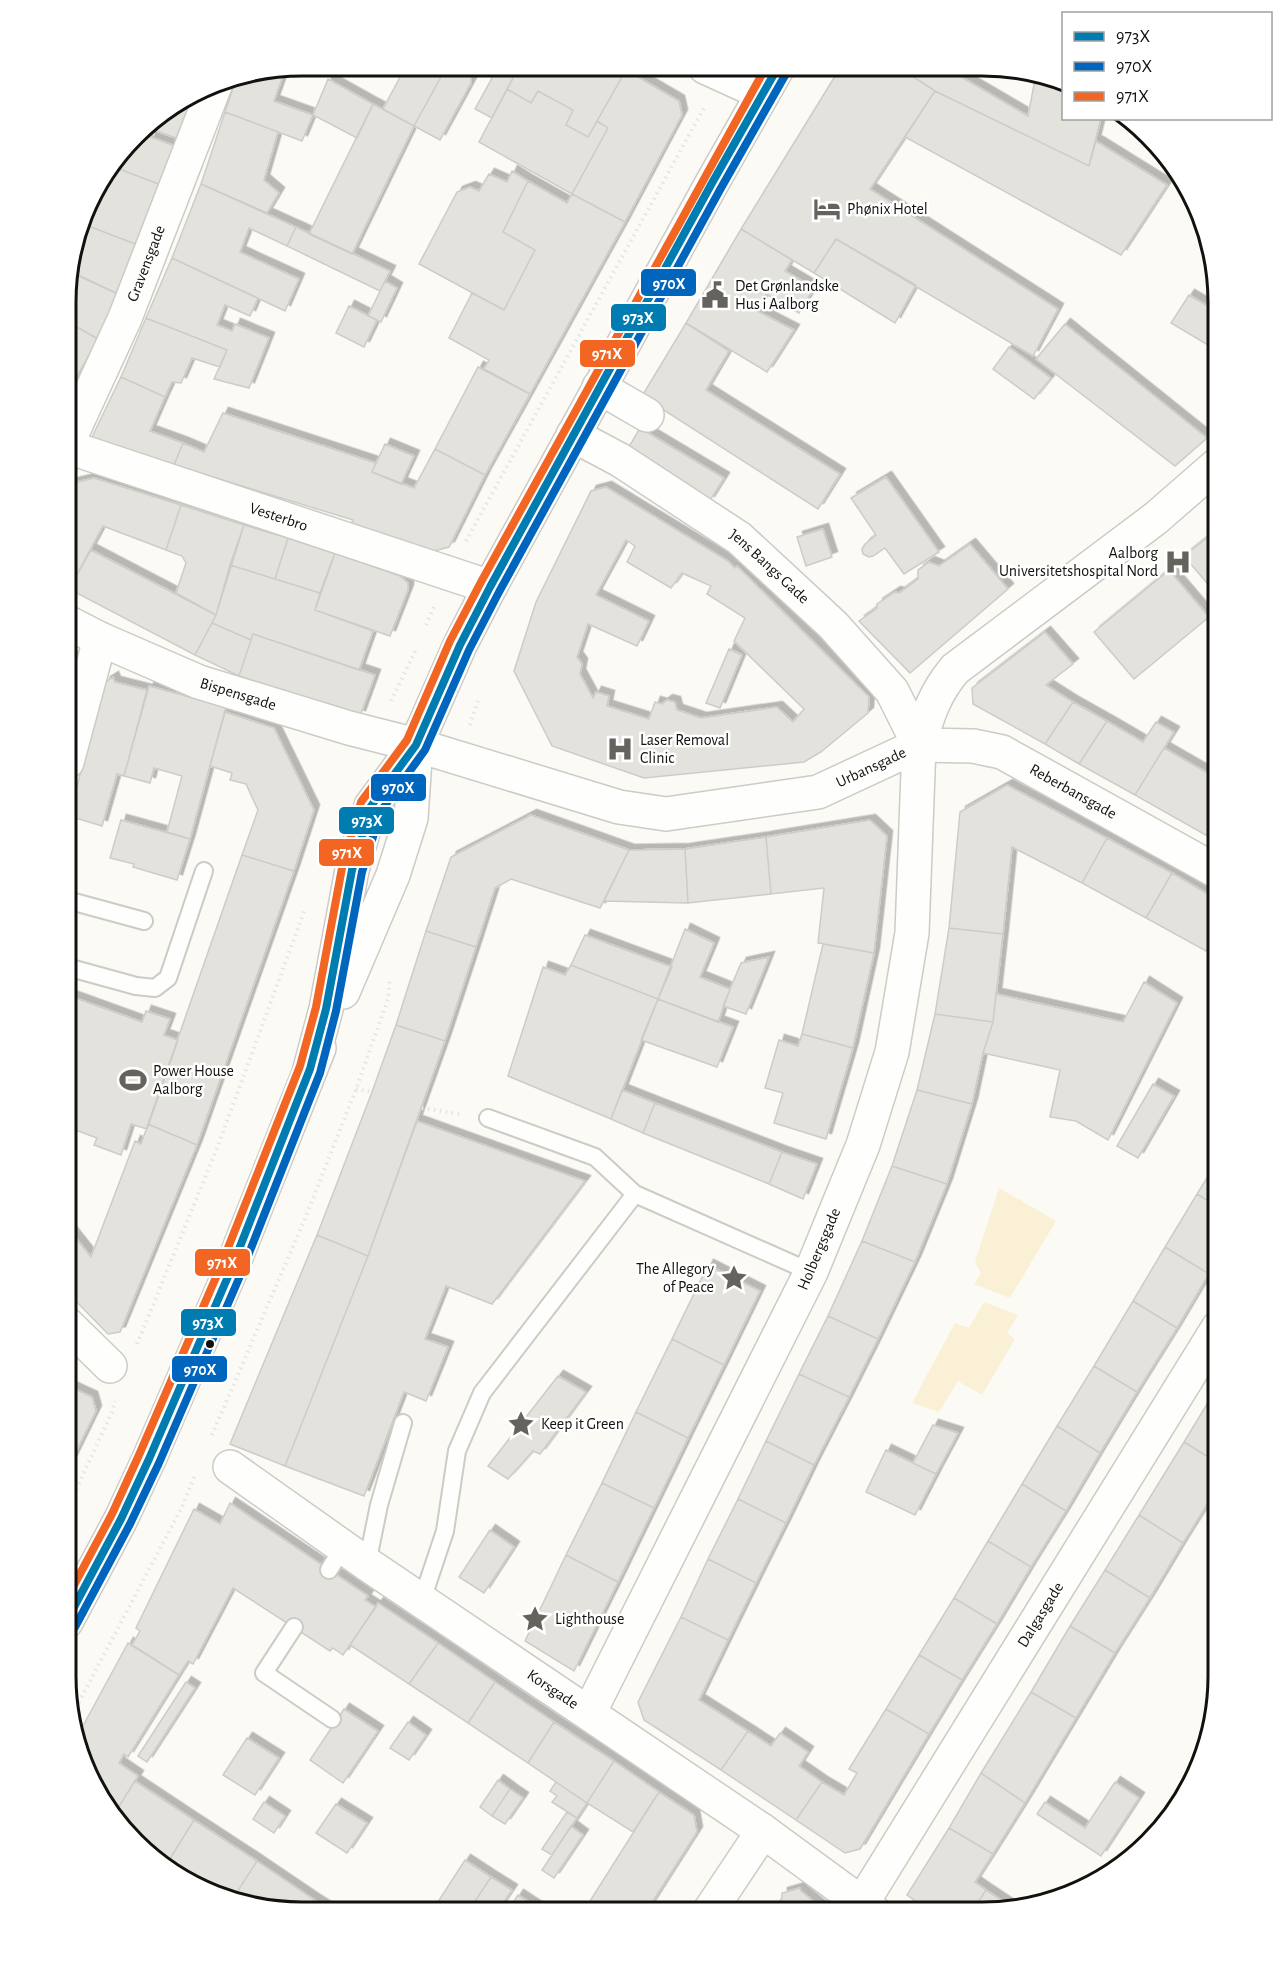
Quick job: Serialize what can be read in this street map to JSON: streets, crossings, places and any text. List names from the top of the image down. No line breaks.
{"streets":{"street":["Gravensgade","Vesterbro","Jens Bangs Gade","Bispensgade","Urbansgade","Reberbansgade","Holbergsgade","Dalgasgade","Korsgade"]},"crossings":[["Jens Bangs Gade","Urbansgade"],["Jens Bangs Gade","Reberbansgade"],["Jens Bangs Gade","Holbergsgade"],["Bispensgade","Urbansgade"],["Urbansgade","Reberbansgade"],["Urbansgade","Holbergsgade"],["Reberbansgade","Holbergsgade"],["Holbergsgade","Korsgade"]],"places":{"hotel":["Phønix Hotel"],"public building":["Det Grønlandske Hus i Aalborg"],"hospital":["Aalborg Universitetshospital Nord","Laser Removal Clinic"],"sports":["Power House Aalborg"],"place":["The Allegory of Peace","Keep it Green","Lighthouse"]},"lines":["transit line 973X","transit line 970X","transit line 971X"],"legend":["973X","970X","971X"]}
